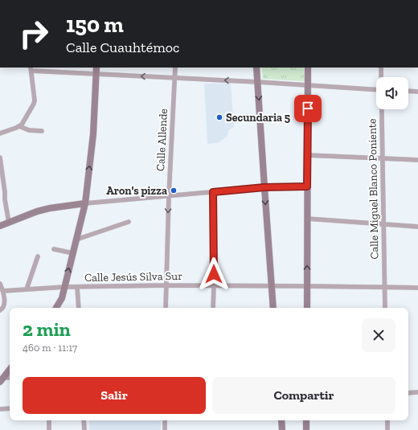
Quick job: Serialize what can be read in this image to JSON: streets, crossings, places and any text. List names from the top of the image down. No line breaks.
{"streets":{"street":["Calle Allende","Calle Miguel Blanco Poniente","Calle Jesús Silva Sur"]},"crossings":[["Calle Allende","Calle Jesús Silva Sur"],["Calle Miguel Blanco Poniente","Calle Jesús Silva Sur"]],"one_way":["Calle Allende"],"places":["Secundaria 5","Aron's pizza"],"page":{"turn":["150 m","Calle Cuauhtémoc"],"heading":["2 min","460 m · 11:17"],"buttons":["Salir","Compartir"]}}
